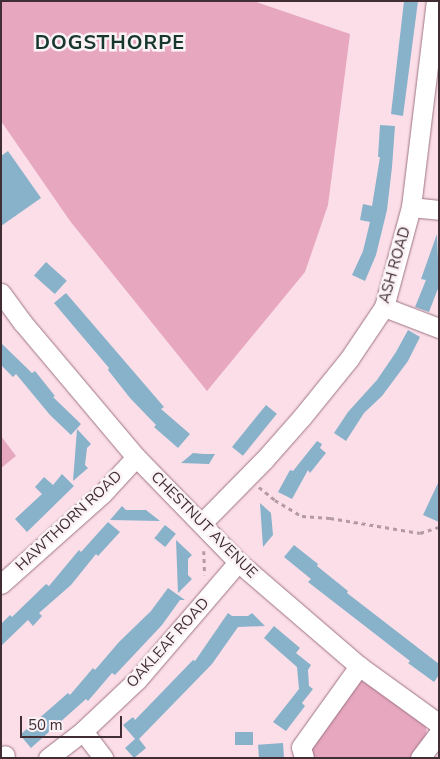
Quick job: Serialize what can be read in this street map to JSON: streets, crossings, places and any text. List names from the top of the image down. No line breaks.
{"streets":{"street":["ASH ROAD","HAWTHORN ROAD","CHESTNUT AVENUE","OAKLEAF ROAD"]},"crossings":[["ASH ROAD","CHESTNUT AVENUE"],["HAWTHORN ROAD","CHESTNUT AVENUE"],["CHESTNUT AVENUE","OAKLEAF ROAD"]],"districts":["DOGSTHORPE"],"scale_bar":"50 m"}
